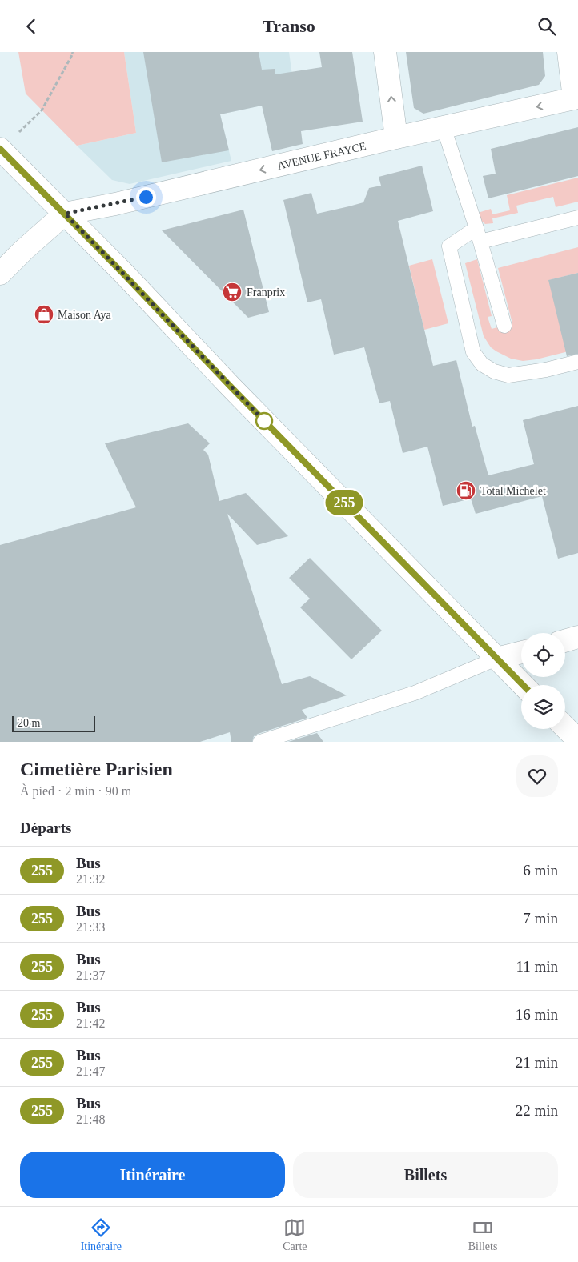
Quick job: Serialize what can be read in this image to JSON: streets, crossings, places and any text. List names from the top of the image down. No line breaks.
{"streets":{"street":["AVENUE FRAYCE"]},"one_way":["AVENUE FRAYCE"],"places":{"supermarket":["Franprix"],"shop":["Maison Aya"],"fuel station":["Total Michelet"]},"lines":["bus line 255"],"scale_bar":"20 m","page":{"header":"Transo","on_map":"255","scale":"20 m","heading":[["Cimetière Parisien","À pied · 2 min · 90 m"],"Départs"],"list":[{"mark":"255","name":"Bus","note":"21:32","value":"6 min"},{"mark":"255","name":"Bus","note":"21:33","value":"7 min"},{"mark":"255","name":"Bus","note":"21:37","value":"11 min"},{"mark":"255","name":"Bus","note":"21:42","value":"16 min"},{"mark":"255","name":"Bus","note":"21:47","value":"21 min"},{"mark":"255","name":"Bus","note":"21:48","value":"22 min"}],"buttons":["Itinéraire","Billets"],"tabs":["Itinéraire","Carte","Billets"]}}
